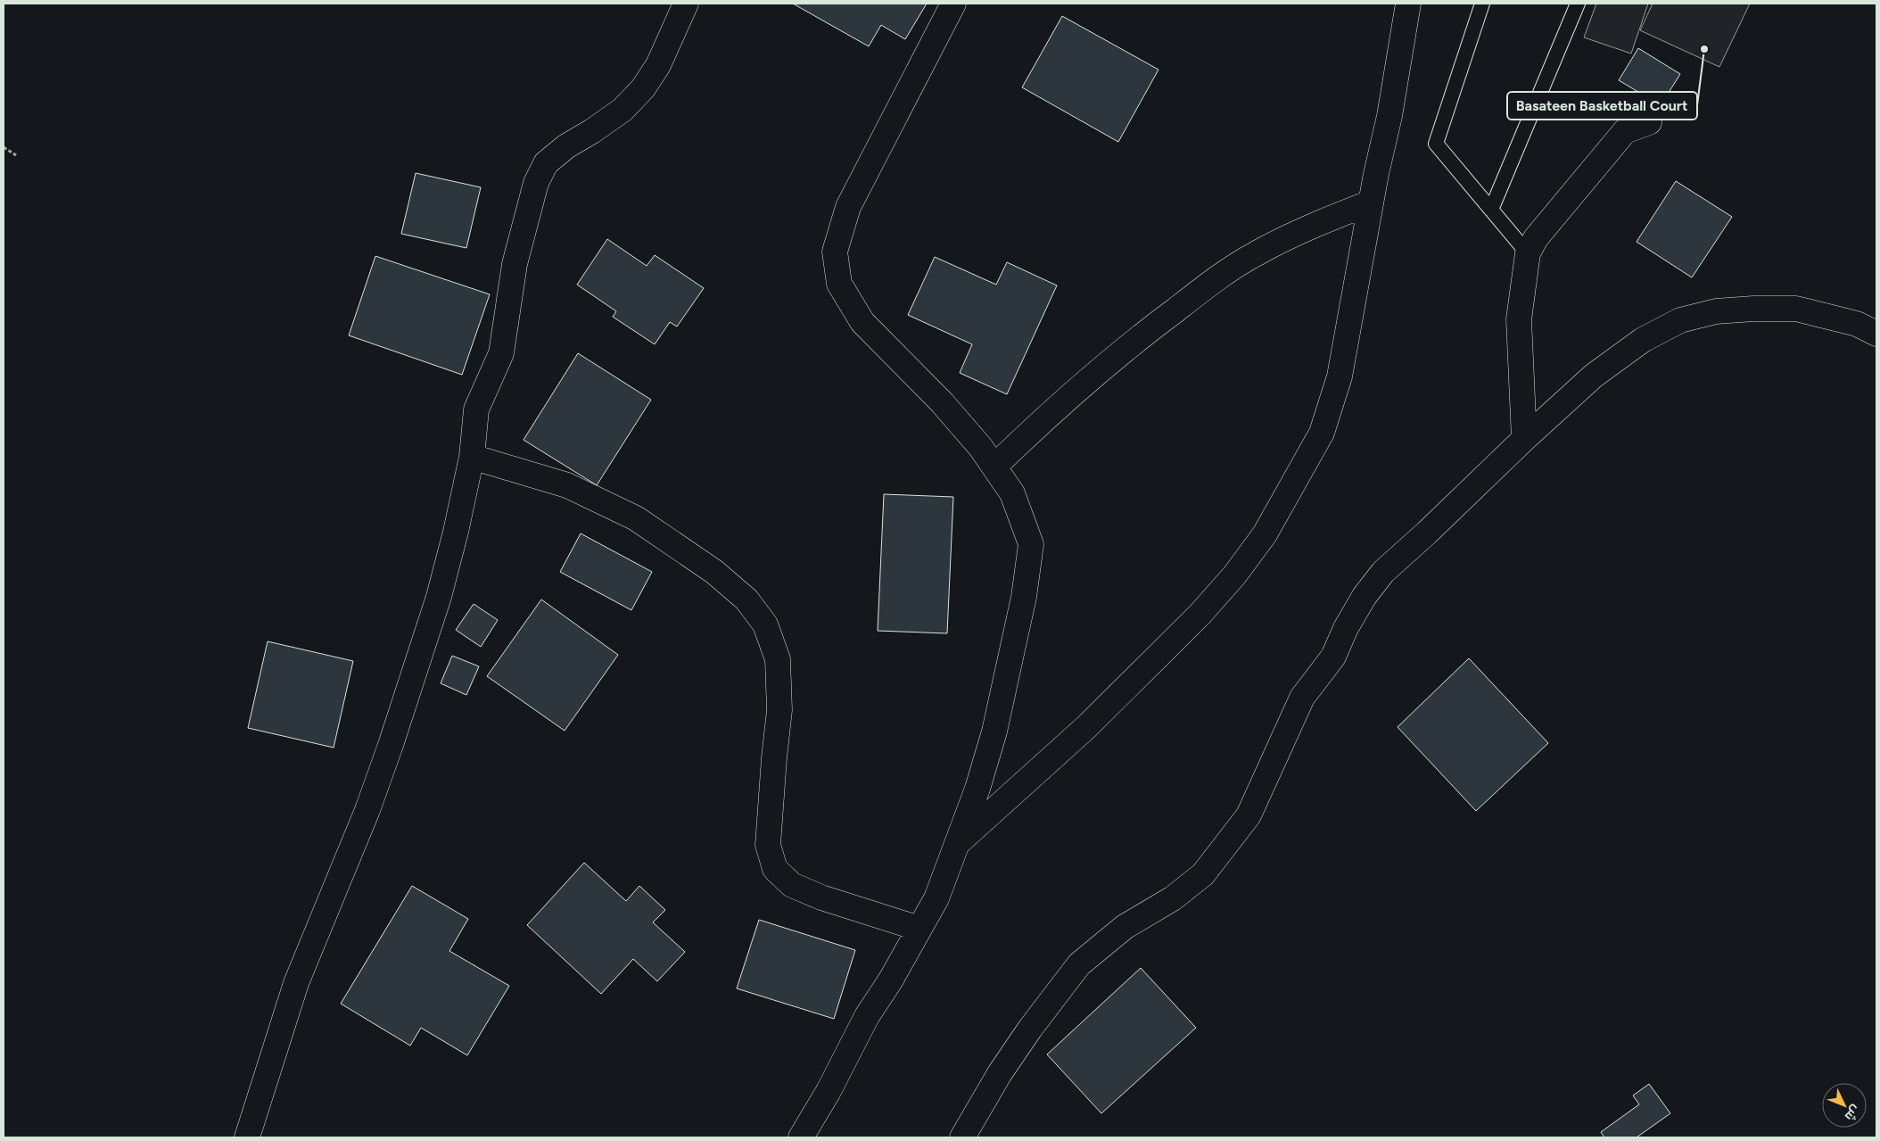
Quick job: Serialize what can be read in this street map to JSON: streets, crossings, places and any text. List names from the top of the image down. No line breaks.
{"places":["Basateen Basketball Court"],"north":"bottom right"}
